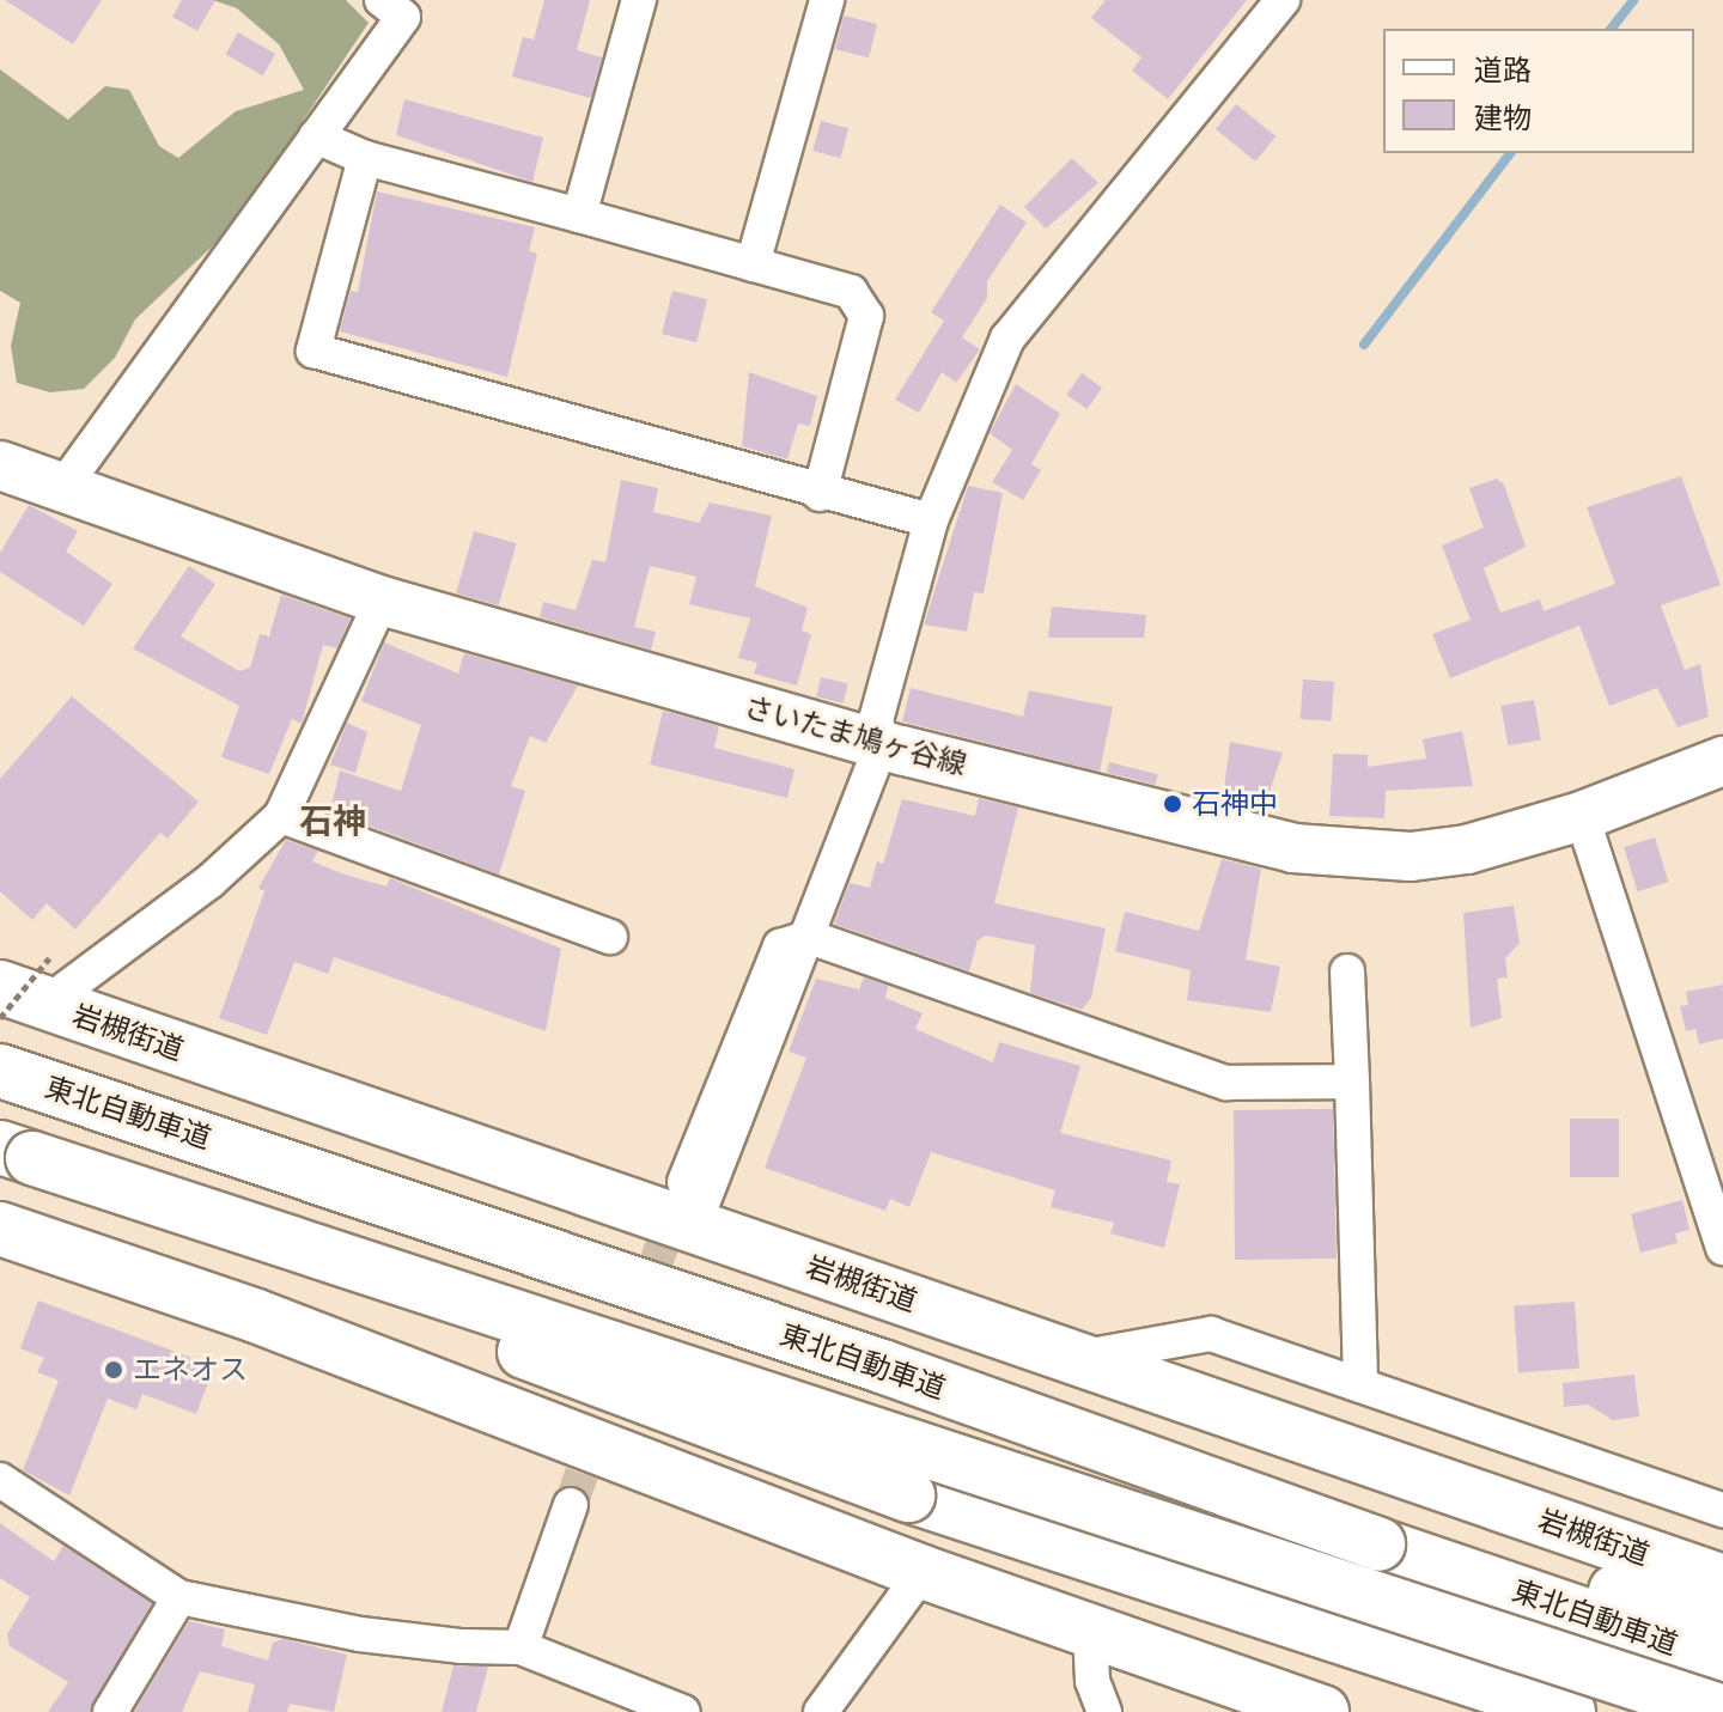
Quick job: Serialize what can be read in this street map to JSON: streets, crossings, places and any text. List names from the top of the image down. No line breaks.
{"streets":{"highway":["岩槻街道","東北自動車道"],"main road":["さいたま鳩ヶ谷線"]},"districts":["石神"],"places":["石神中","エネオス"],"legend":["道路","建物"]}
